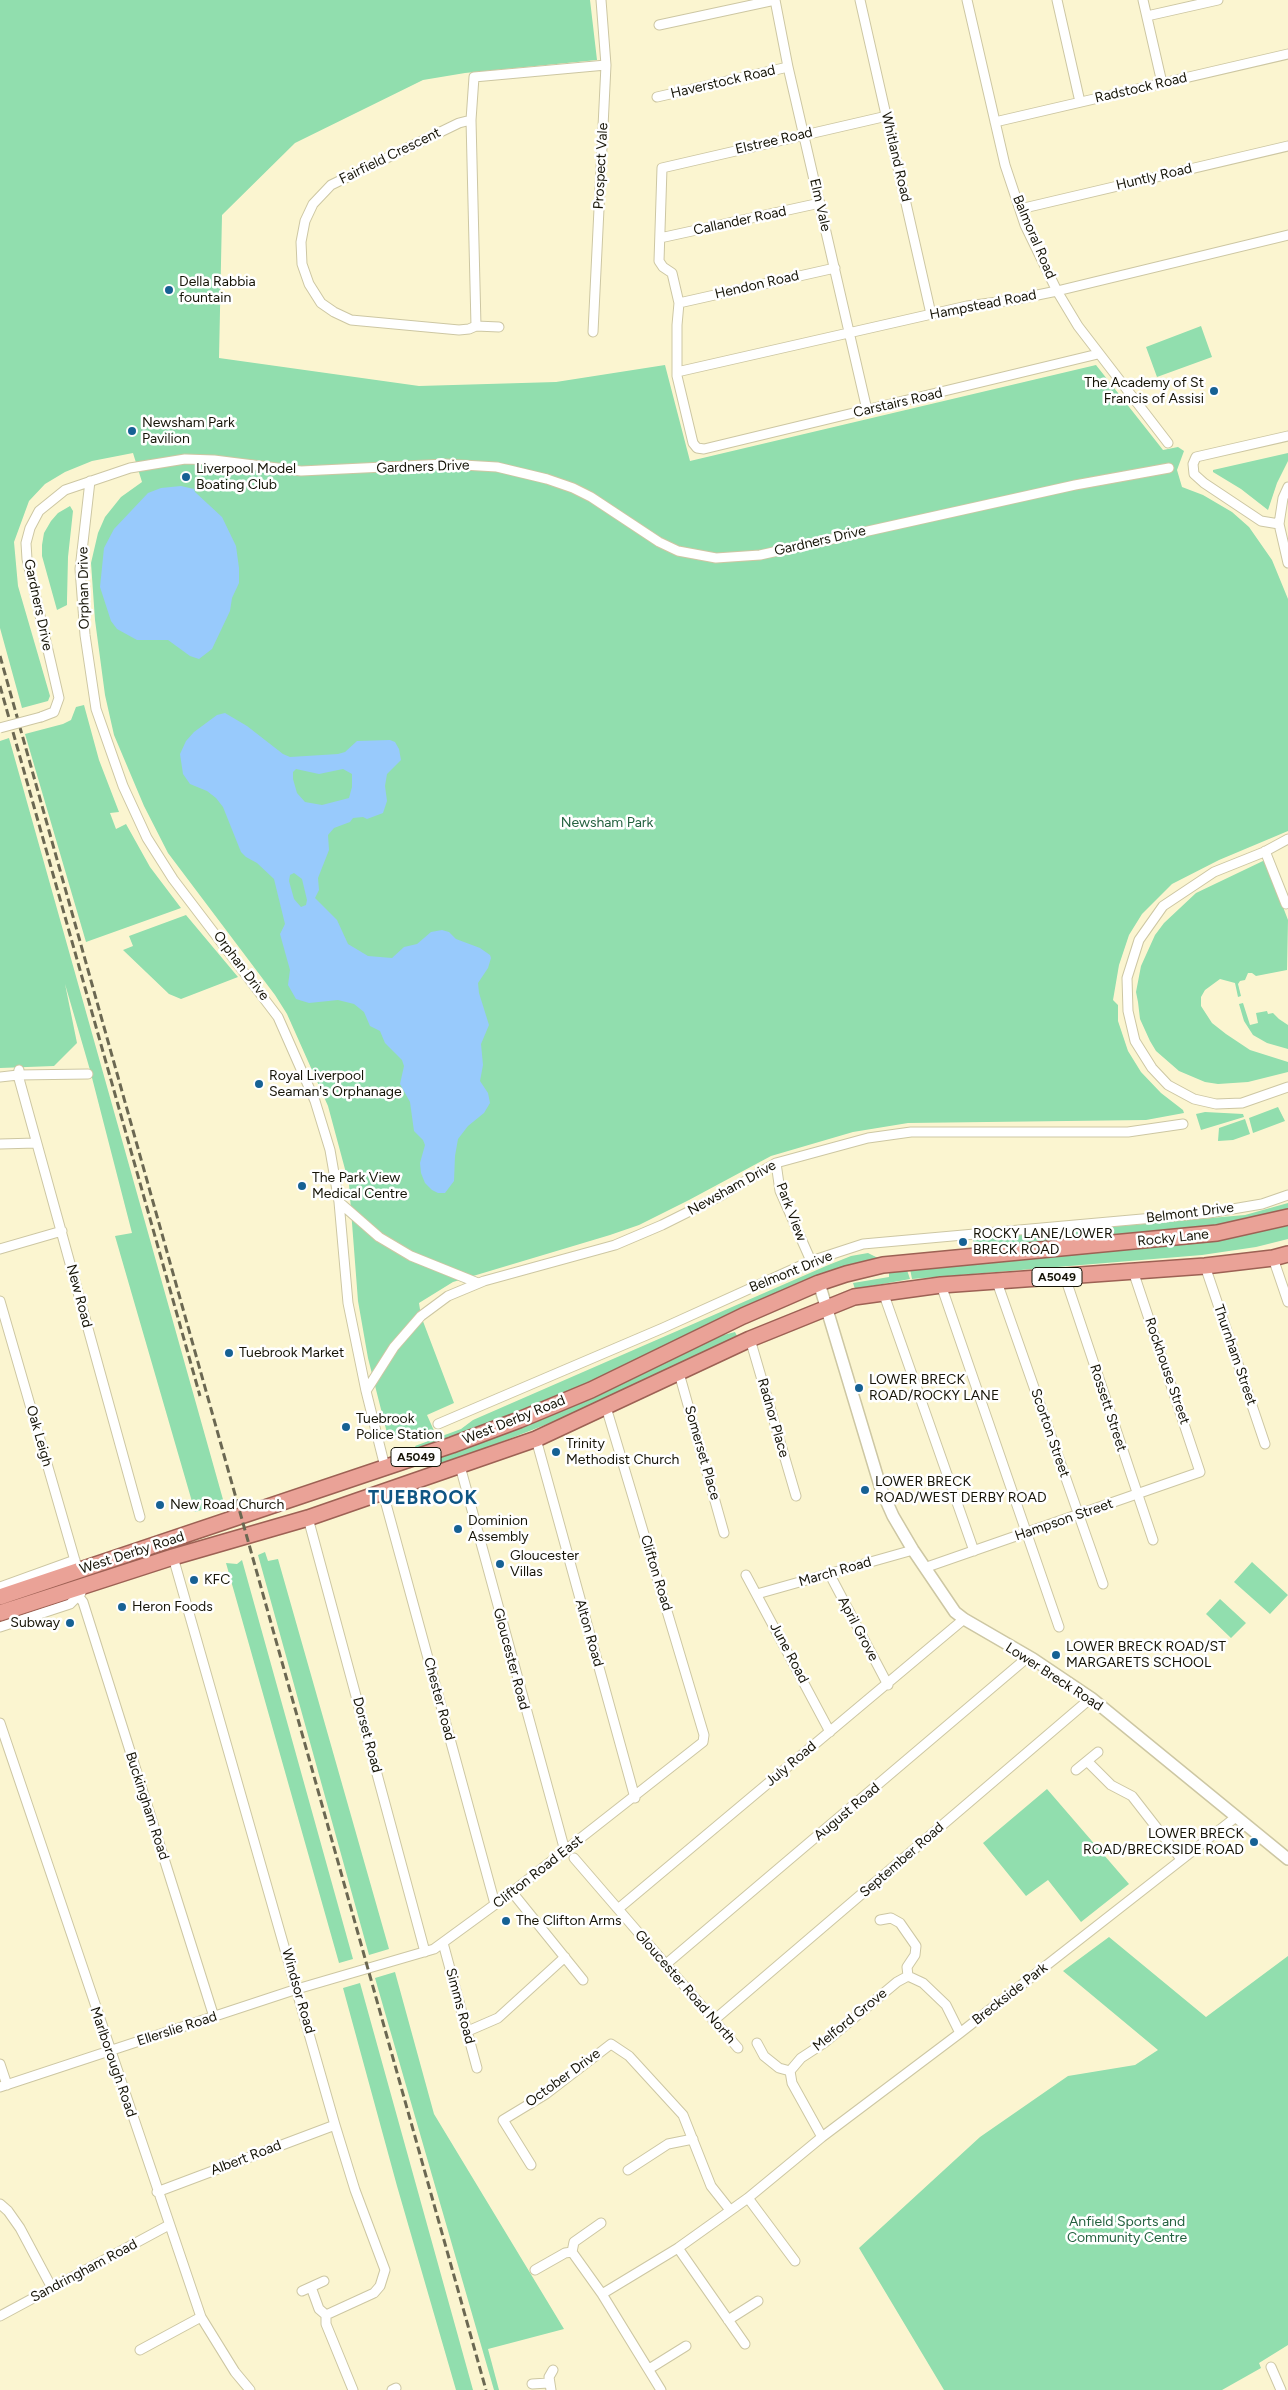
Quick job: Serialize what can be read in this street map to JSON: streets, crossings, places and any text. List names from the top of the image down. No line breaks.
{"streets":{"highway":["Rocky Lane","A5049","West Derby Road"],"street":["Haverstock Road","Radstock Road","Elstree Road","Fairfield Crescent","Whitland Road","Prospect Vale","Huntly Road","Elm Vale","Callander Road","Balmoral Road","Hendon Road","Hampstead Road","Carstairs Road","Gardners Drive","Orphan Drive","Newsham Drive","Park View","Belmont Drive","New Road","Thurnham Street","Rockhouse Street","Rossett Street","Radnor Place","Scorton Street","Oak Leigh","Somerset Place","Hampson Street","March Road","Clifton Road","April Grove","Alton Road","June Road","Gloucester Road","Lower Breck Road","Chester Road","Dorset Road","July Road","Buckingham Road","August Road","September Road","Clifton Road East","Gloucester Road North","Windsor Road","Breckside Park","Simms Road","Melford Grove","Ellerslie Road","Marlborough Road","October Drive","Albert Road","Sandringham Road"]},"crossings":[["Haverstock Road","Elm Vale"],["Radstock Road","Balmoral Road"],["Elstree Road","Whitland Road"],["Elstree Road","Elm Vale"],["Elstree Road","Callander Road"],["Whitland Road","Hampstead Road"],["Huntly Road","Balmoral Road"],["Elm Vale","Callander Road"],["Elm Vale","Hendon Road"],["Elm Vale","Hampstead Road"],["Elm Vale","Carstairs Road"],["Balmoral Road","Hampstead Road"],["Balmoral Road","Carstairs Road"],["Hampstead Road","Carstairs Road"],["Gardners Drive","Orphan Drive"],["Orphan Drive","Newsham Drive"],["Orphan Drive","West Derby Road"],["Newsham Drive","Park View"],["Park View","Belmont Drive"],["Rocky Lane","Thurnham Street"],["Rocky Lane","Rockhouse Street"],["Rocky Lane","Rossett Street"],["Rocky Lane","West Derby Road"],["Rocky Lane","Scorton Street"],["Rocky Lane","Lower Breck Road"],["Rockhouse Street","Hampson Street"],["Rossett Street","Hampson Street"],["Radnor Place","West Derby Road"],["West Derby Road","Oak Leigh"],["West Derby Road","Somerset Place"],["West Derby Road","Clifton Road"],["West Derby Road","Alton Road"],["West Derby Road","Gloucester Road"],["West Derby Road","Lower Breck Road"],["West Derby Road","Chester Road"],["West Derby Road","Dorset Road"],["West Derby Road","Buckingham Road"],["West Derby Road","Windsor Road"],["Scorton Street","Hampson Street"],["Oak Leigh","Buckingham Road"],["Hampson Street","Lower Breck Road"],["March Road","April Grove"],["March Road","June Road"],["March Road","Lower Breck Road"],["Clifton Road","Clifton Road East"],["April Grove","July Road"],["Alton Road","Clifton Road East"],["June Road","July Road"],["Gloucester Road","Clifton Road East"],["Lower Breck Road","July Road"],["Lower Breck Road","August Road"],["Lower Breck Road","September Road"],["Lower Breck Road","Breckside Park"],["Chester Road","Clifton Road East"],["Dorset Road","Clifton Road East"],["July Road","Gloucester Road North"],["Buckingham Road","Ellerslie Road"],["August Road","Gloucester Road North"],["September Road","Gloucester Road North"],["Clifton Road East","Simms Road"],["Clifton Road East","Ellerslie Road"],["Windsor Road","Ellerslie Road"],["Windsor Road","Albert Road"],["Breckside Park","October Drive"],["Ellerslie Road","Marlborough Road"],["Marlborough Road","Albert Road"],["Marlborough Road","Sandringham Road"]],"districts":["TUEBROOK"],"parks":["Newsham Park","Anfield Sports and Community Centre"],"places":["Della Rabbia fountain","The Academy of St Francis of Assisi","Newsham Park Pavilion","Liverpool Model Boating Club","Royal Liverpool Seaman's Orphanage","The Park View Medical Centre","ROCKY LANE/LOWER BRECK ROAD","Tuebrook Market","LOWER BRECK ROAD/ROCKY LANE","Tuebrook Police Station","Trinity Methodist Church","LOWER BRECK ROAD/WEST DERBY ROAD","New Road Church","Dominion Assembly","Gloucester Villas","KFC","Heron Foods","Subway","LOWER BRECK ROAD/ST MARGARETS SCHOOL","LOWER BRECK ROAD/BRECKSIDE ROAD","The Clifton Arms"]}
